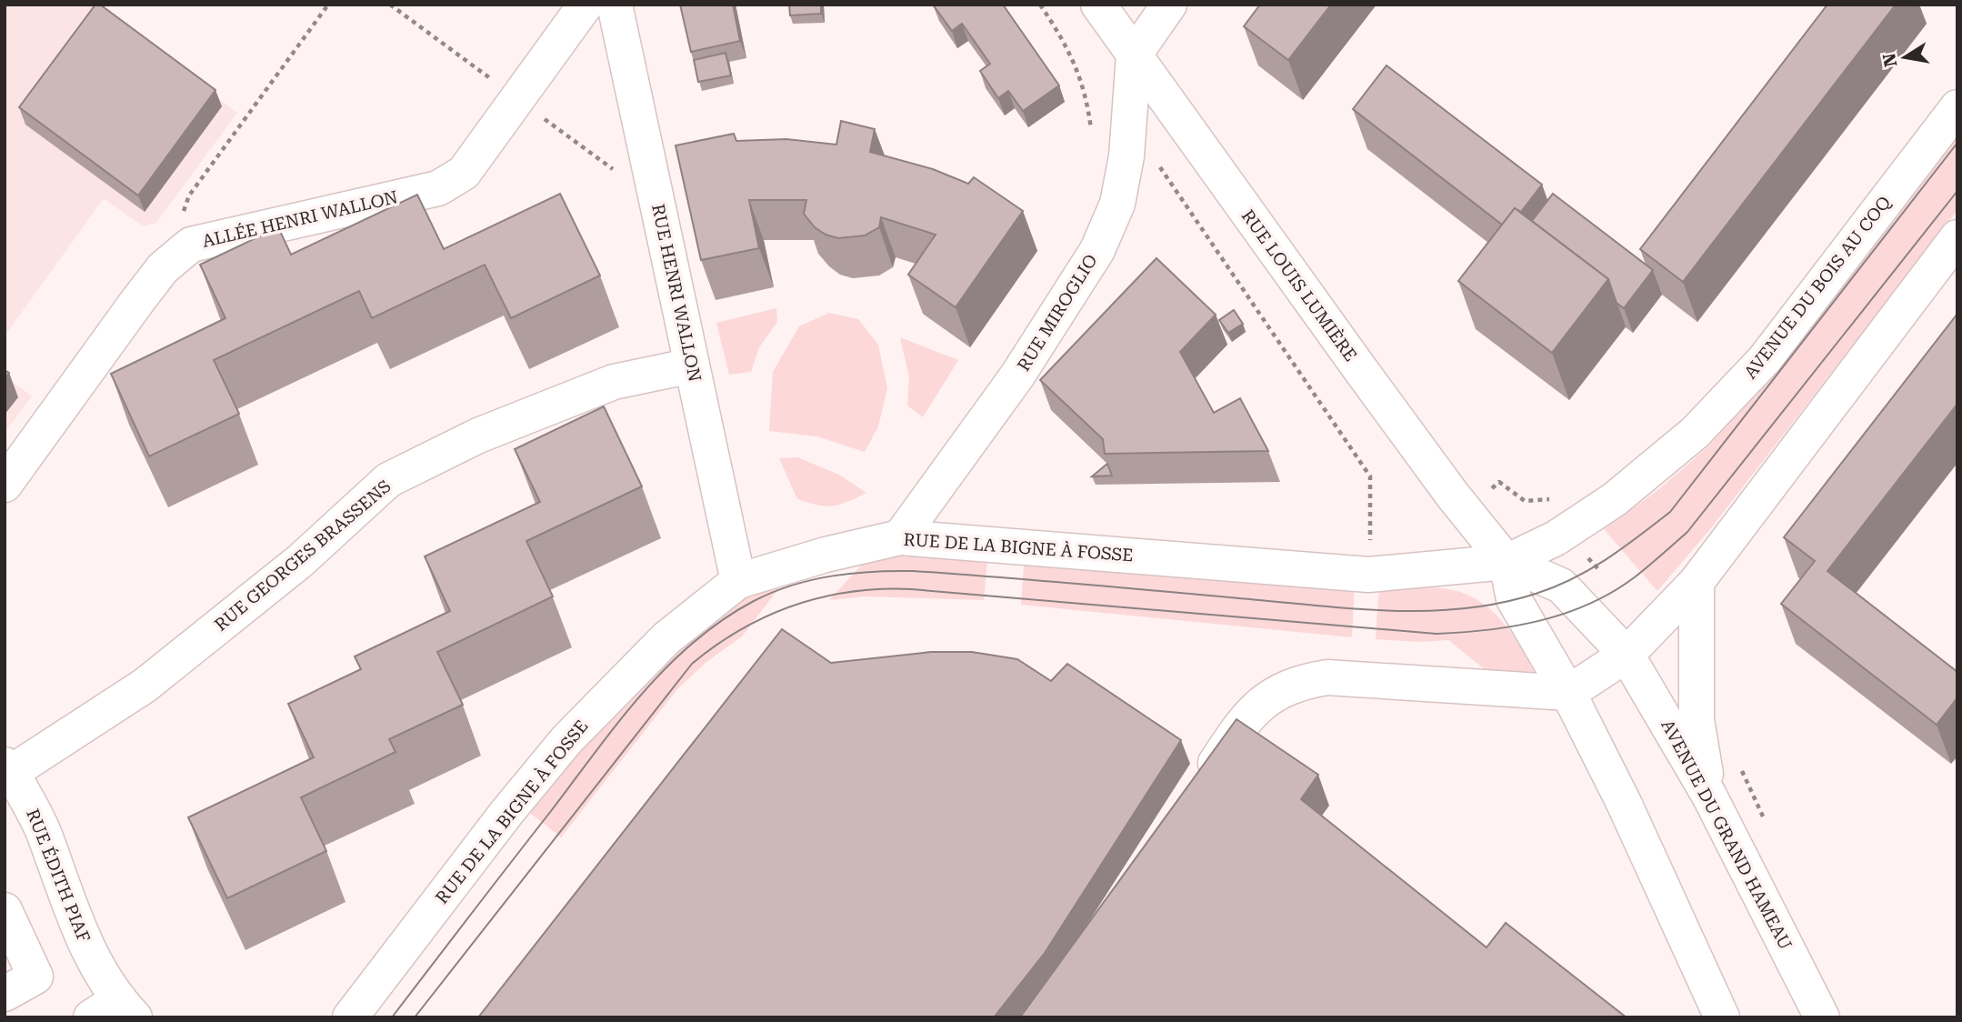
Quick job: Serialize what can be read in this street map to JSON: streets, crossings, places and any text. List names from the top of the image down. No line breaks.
{"streets":{"street":["ALLÉE HENRI WALLON","RUE LOUIS LUMIÈRE","AVENUE DU BOIS AU COQ","RUE HENRI WALLON","RUE MIROGLIO","RUE DE LA BIGNE À FOSSE","RUE GEORGES BRASSENS","AVENUE DU GRAND HAMEAU","RUE ÉDITH PIAF"]},"crossings":[["RUE LOUIS LUMIÈRE","AVENUE DU BOIS AU COQ"],["RUE LOUIS LUMIÈRE","RUE MIROGLIO"],["RUE LOUIS LUMIÈRE","RUE DE LA BIGNE À FOSSE"],["RUE LOUIS LUMIÈRE","AVENUE DU GRAND HAMEAU"],["AVENUE DU BOIS AU COQ","RUE DE LA BIGNE À FOSSE"],["AVENUE DU BOIS AU COQ","AVENUE DU GRAND HAMEAU"],["RUE HENRI WALLON","RUE DE LA BIGNE À FOSSE"],["RUE HENRI WALLON","RUE GEORGES BRASSENS"],["RUE MIROGLIO","RUE DE LA BIGNE À FOSSE"],["RUE DE LA BIGNE À FOSSE","AVENUE DU GRAND HAMEAU"],["RUE GEORGES BRASSENS","RUE ÉDITH PIAF"]],"north":"left"}
